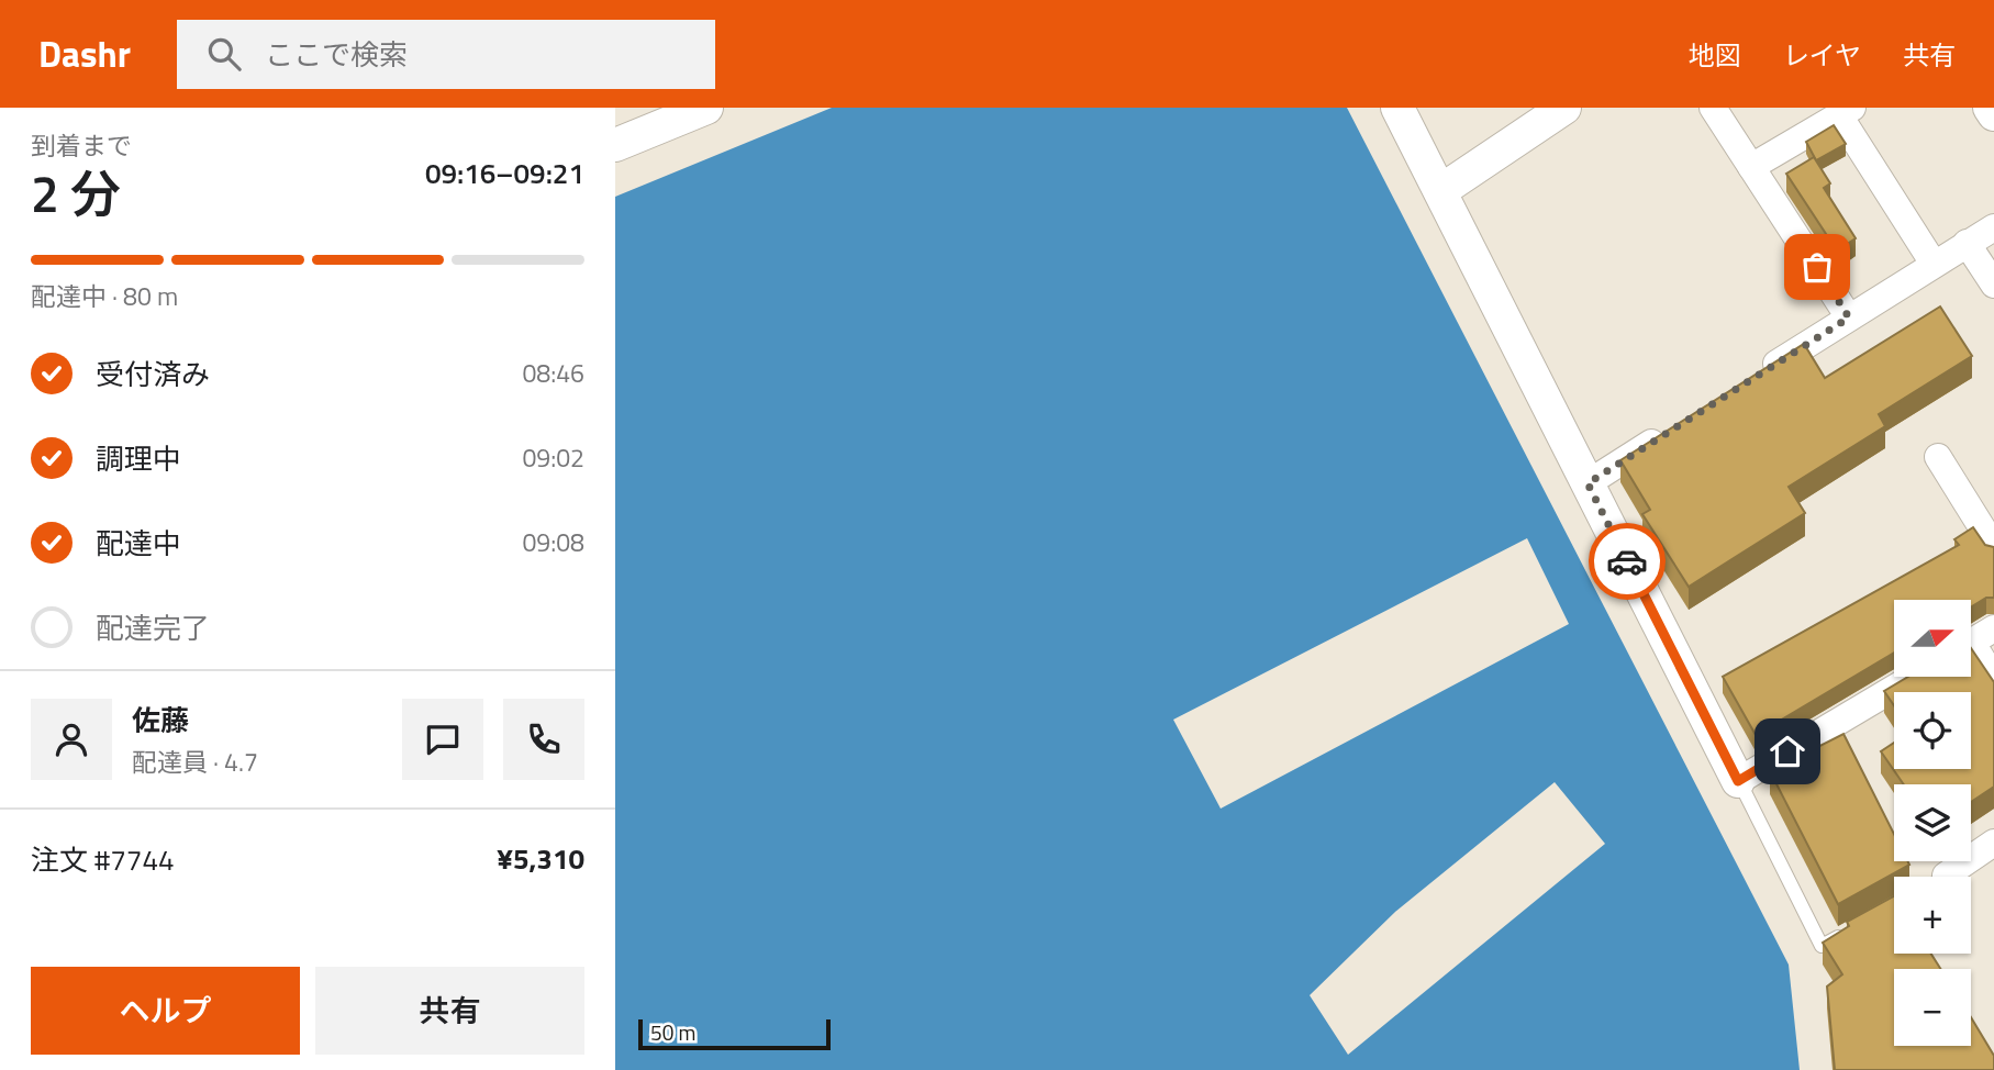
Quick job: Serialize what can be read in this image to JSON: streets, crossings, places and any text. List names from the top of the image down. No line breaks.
{"scale_bar":"50 m","north":"right","page":{"header":"Dashr","search":"ここで検索","nav":["地図","レイヤ","共有"],"heading":["2 分","到着まで","09:16–09:21"],"panel":["佐藤","配達員 · 4.7","注文 #7744","¥5,310"],"bar":"配達中 · 80 m","list":[["受付済み","08:46"],["調理中","09:02"],["配達中","09:08"],"配達完了"],"map_buttons":["+","−"],"buttons":["ヘルプ","共有"],"scale":"50 m"}}
